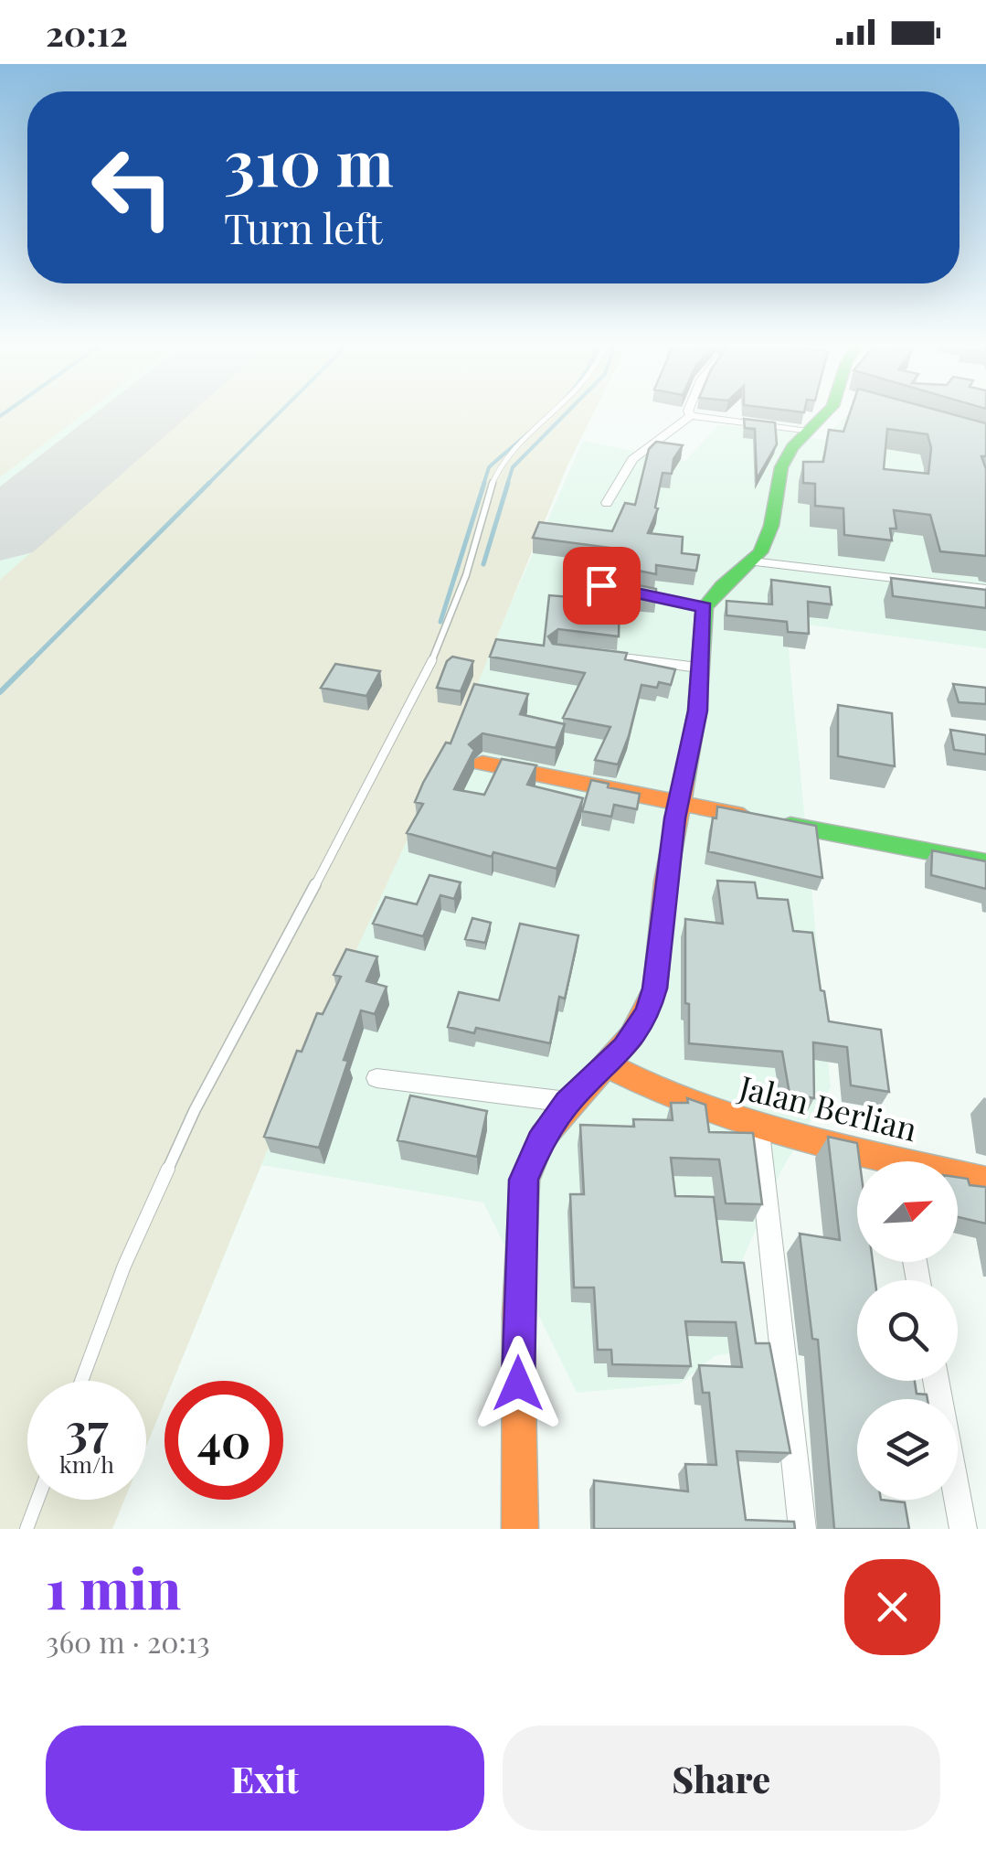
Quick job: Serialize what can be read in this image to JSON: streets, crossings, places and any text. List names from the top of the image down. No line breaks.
{"streets":{"street":["Jalan Berlian"]},"north":"top right","page":{"status":"20:12","turn":["310 m","Turn left"],"speed":"37 km/h","limit":"40","heading":["1 min","360 m · 20:13"],"buttons":["Exit","Share"]}}
